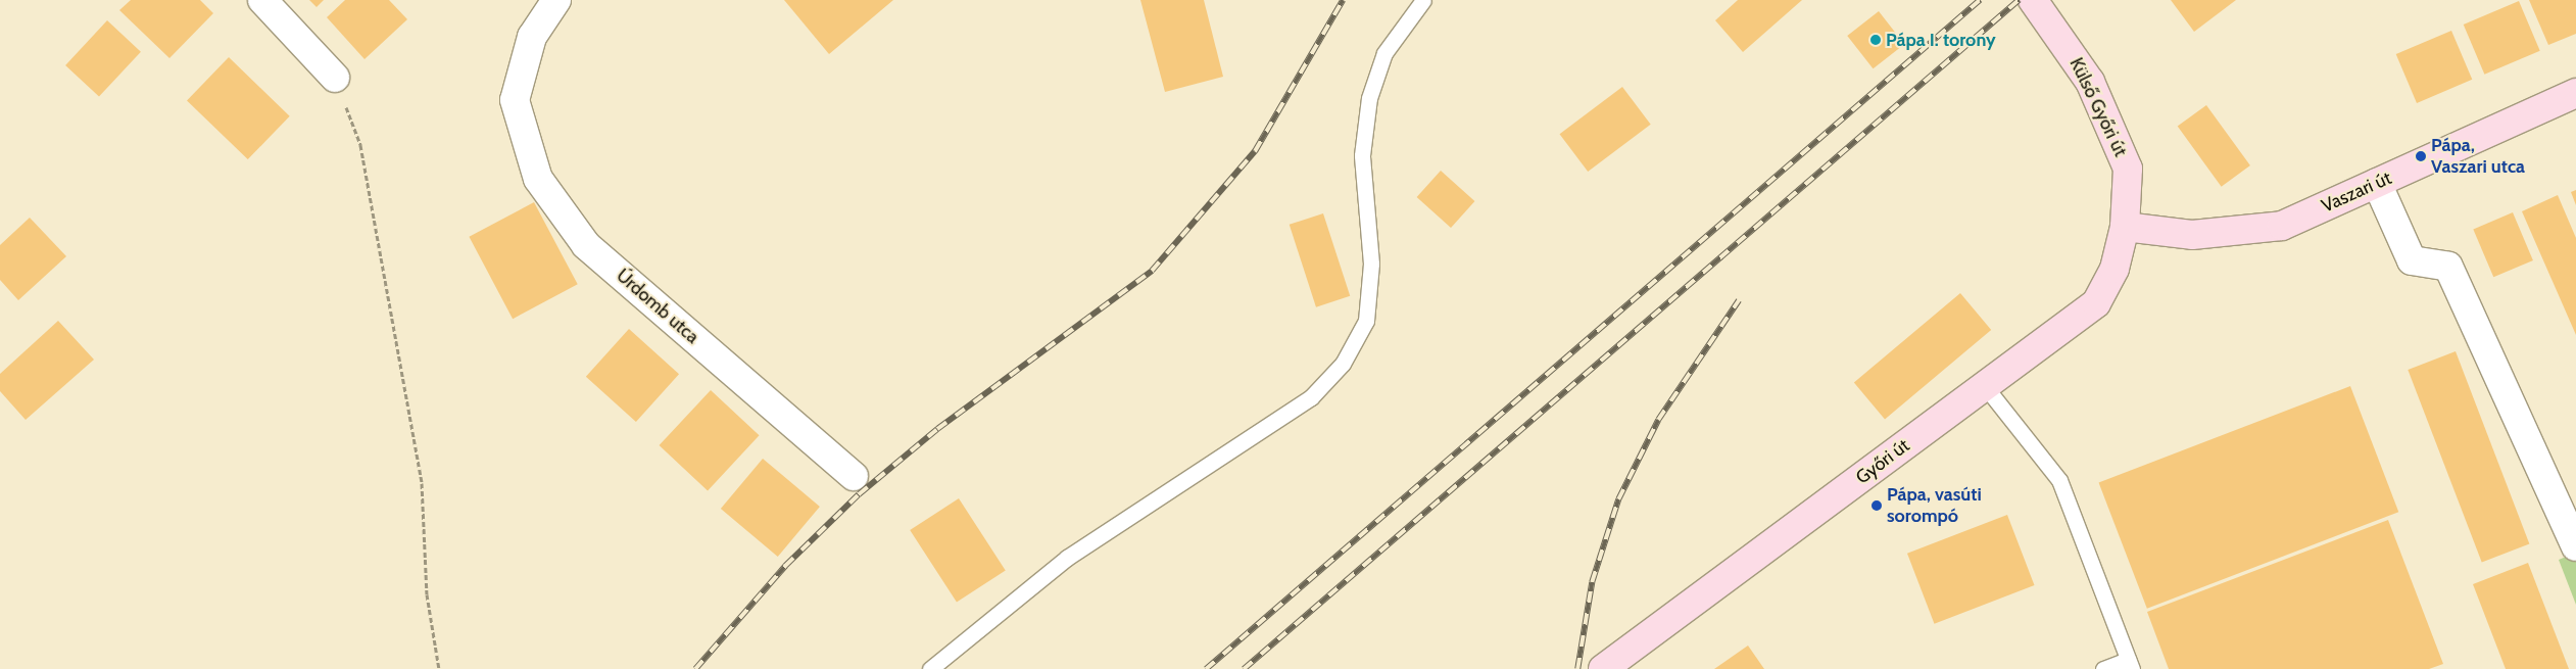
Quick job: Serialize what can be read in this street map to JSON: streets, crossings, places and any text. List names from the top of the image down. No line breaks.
{"streets":{"main road":["Külső Győri út","Vaszari út","Győri út"],"street":["Úrdomb utca"]},"crossings":[["Külső Győri út","Vaszari út"],["Külső Győri út","Győri út"],["Vaszari út","Győri út"]],"places":["Pápa I. torony","Pápa, Vaszari utca","Pápa, vasúti sorompó"]}
